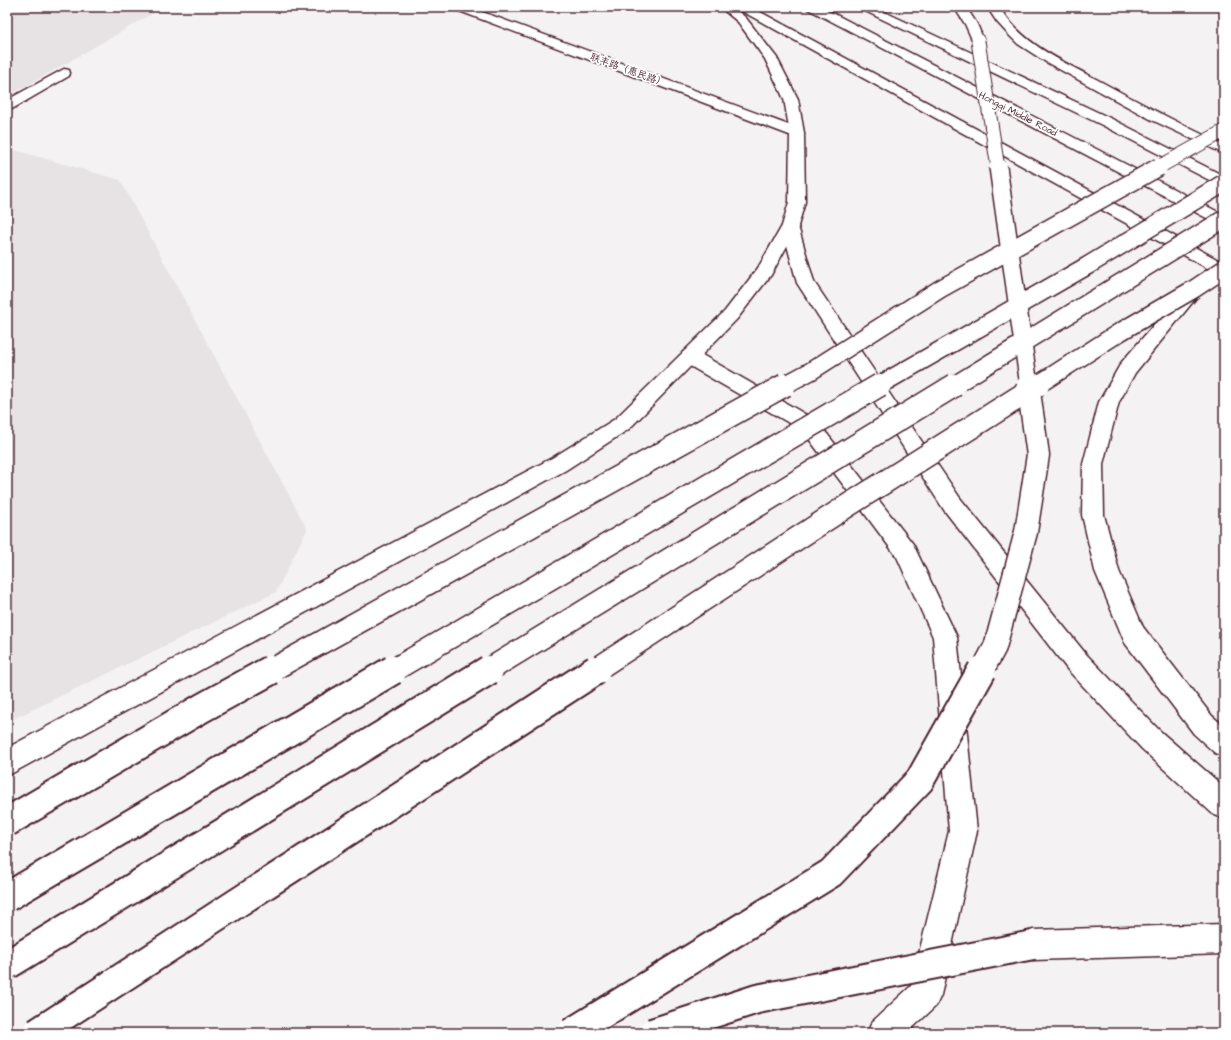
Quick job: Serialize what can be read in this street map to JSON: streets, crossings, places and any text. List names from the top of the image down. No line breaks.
{"streets":{"main road":["联丰路（惠民路）","Hongqi Middle Road"]}}
